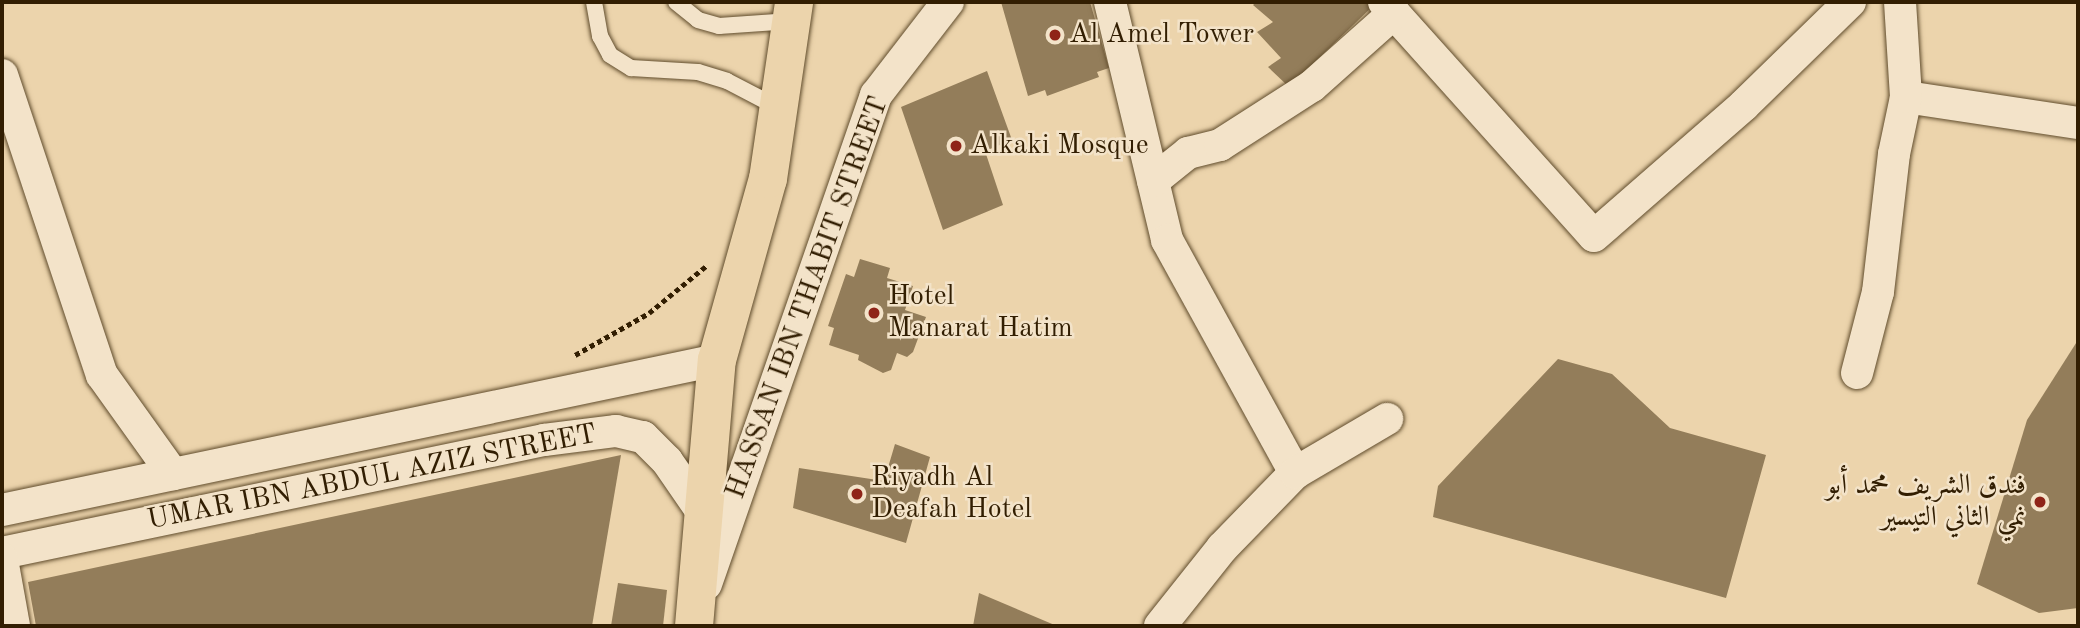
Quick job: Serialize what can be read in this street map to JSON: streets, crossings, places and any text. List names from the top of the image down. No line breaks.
{"streets":{"street":["HASSAN IBN THABIT STREET","UMAR IBN ABDUL AZIZ STREET"]},"places":["Al Amel Tower","Alkaki Mosque","Hotel Manarat Hatim","Riyadh Al Deafah Hotel","فندق الشريف محمد أبو نمي الثاني التيسير"]}
